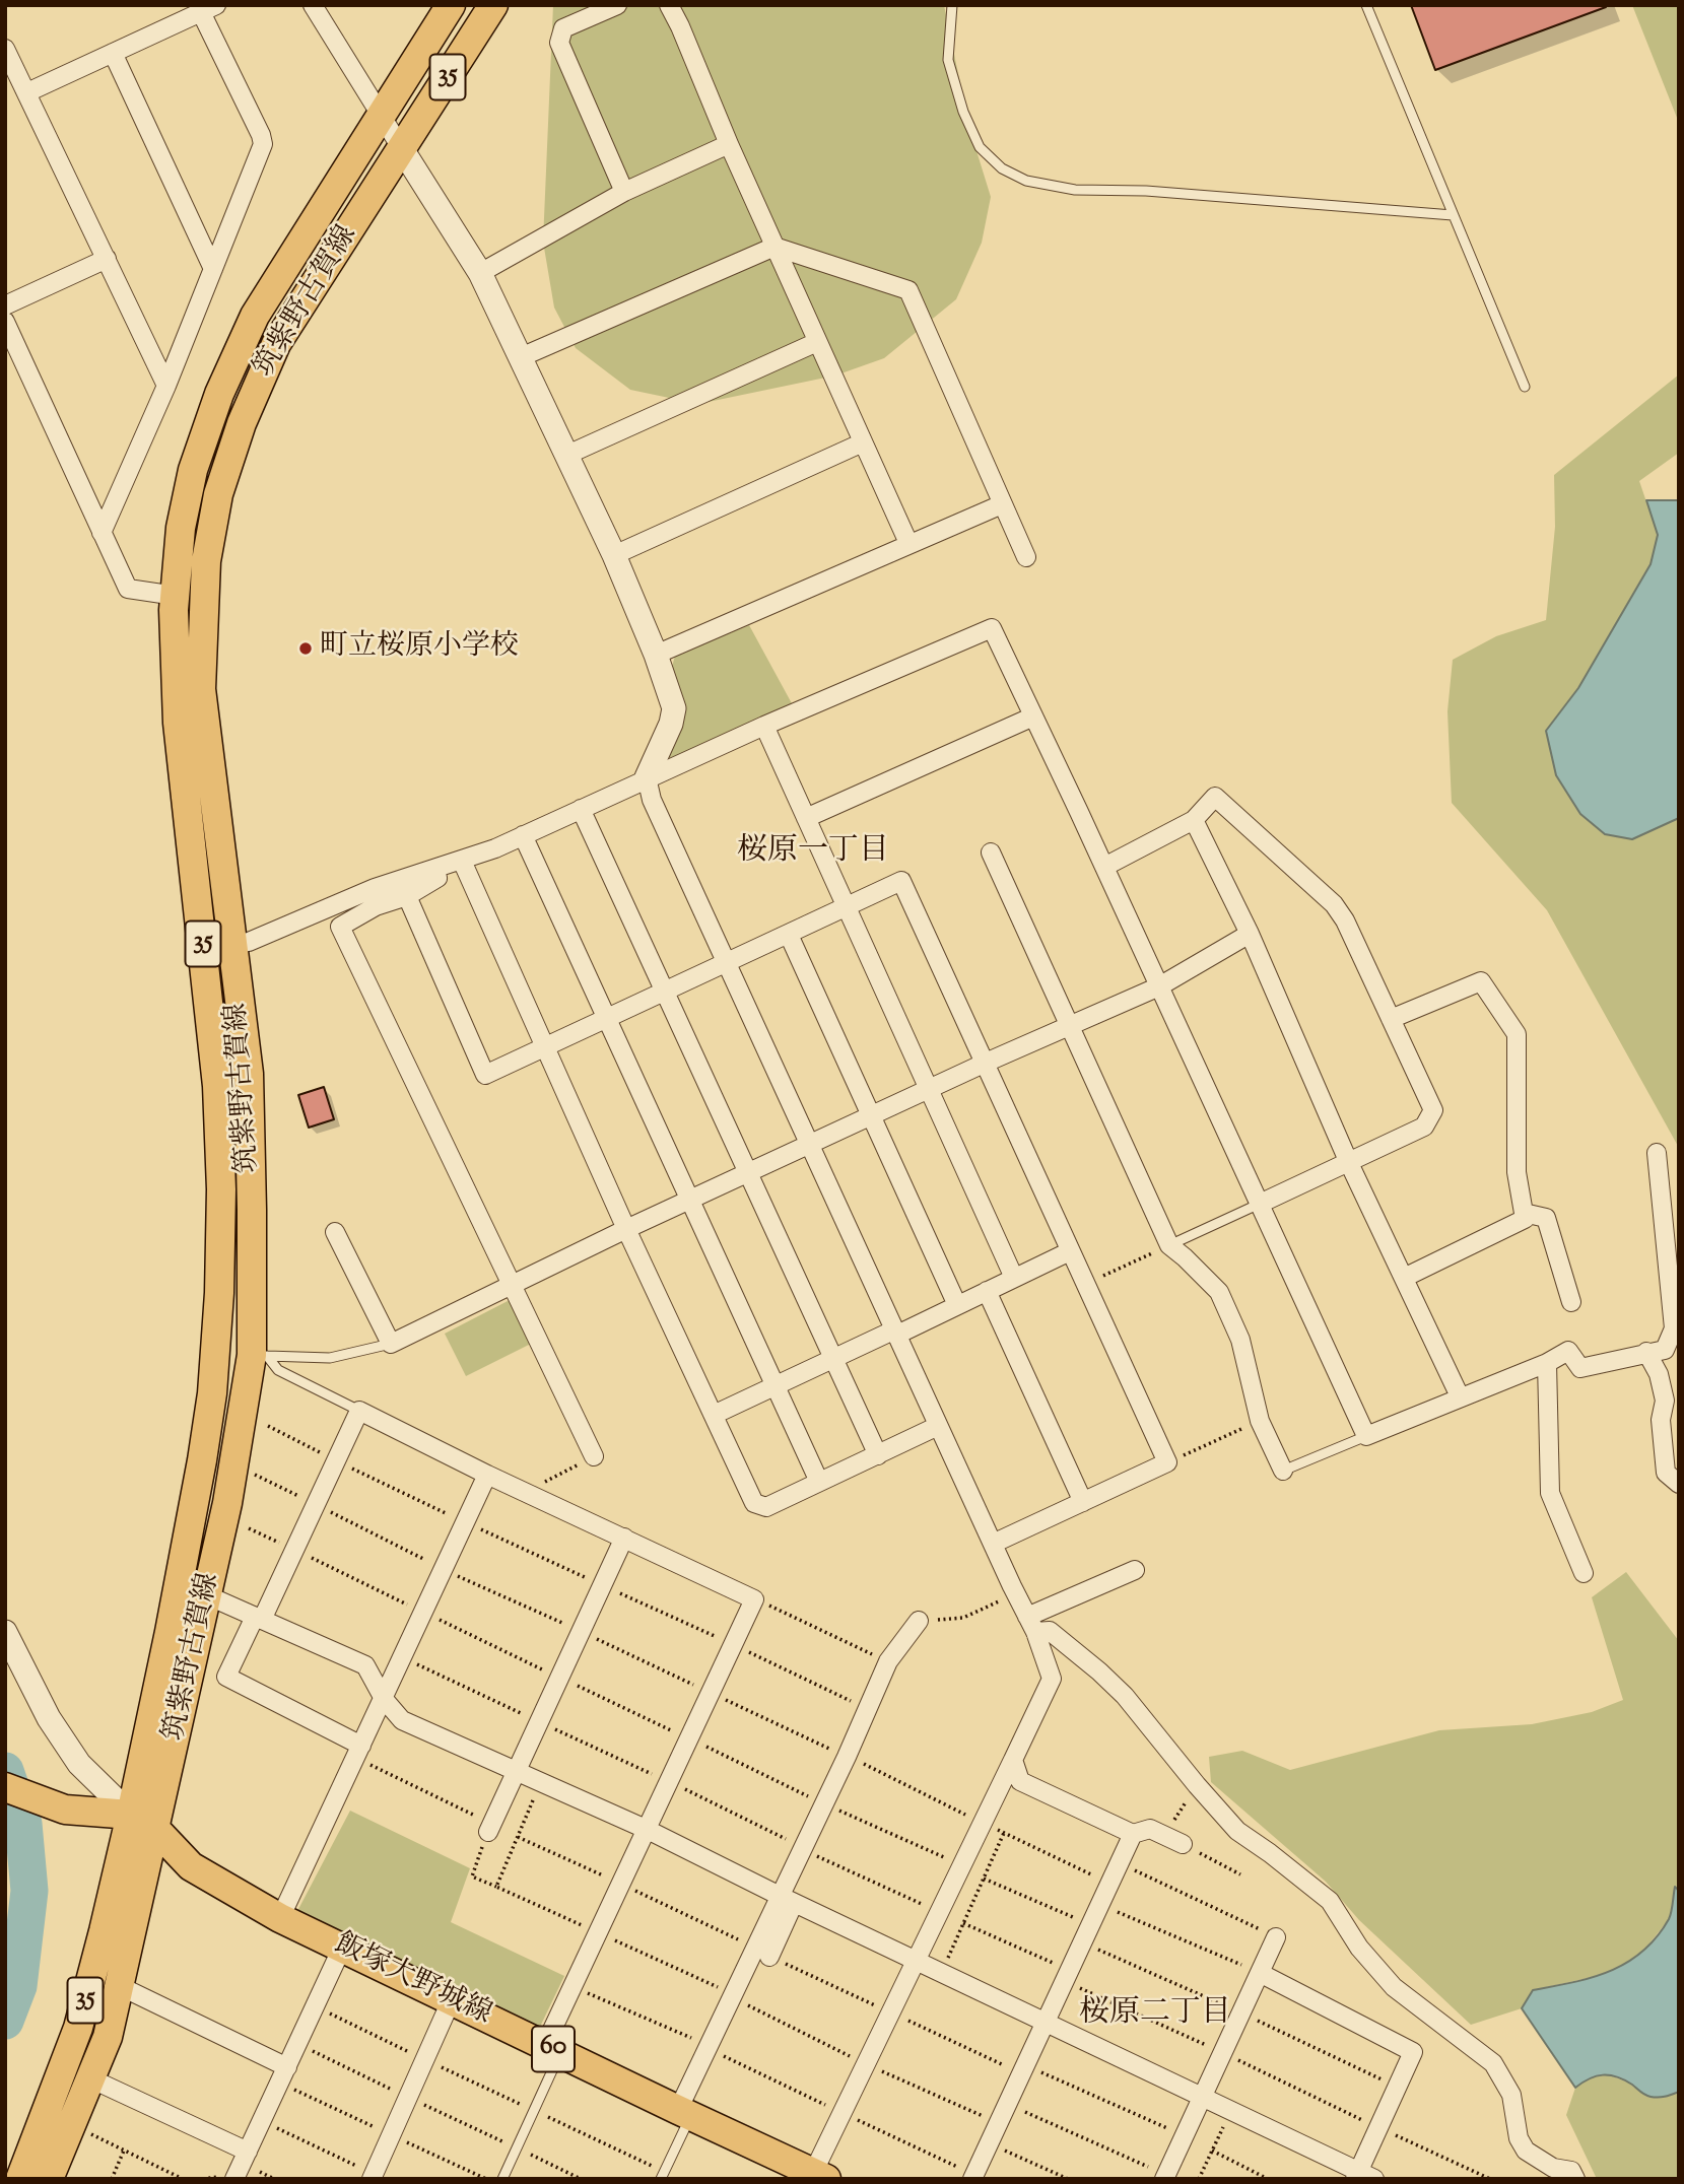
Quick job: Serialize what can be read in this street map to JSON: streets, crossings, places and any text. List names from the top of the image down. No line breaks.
{"streets":{"main road":["35","筑紫野古賀線","飯塚大野城線","60"]},"crossings":[["筑紫野古賀線","飯塚大野城線"]],"districts":["桜原一丁目","桜原二丁目"],"places":["町立桜原小学校"]}
